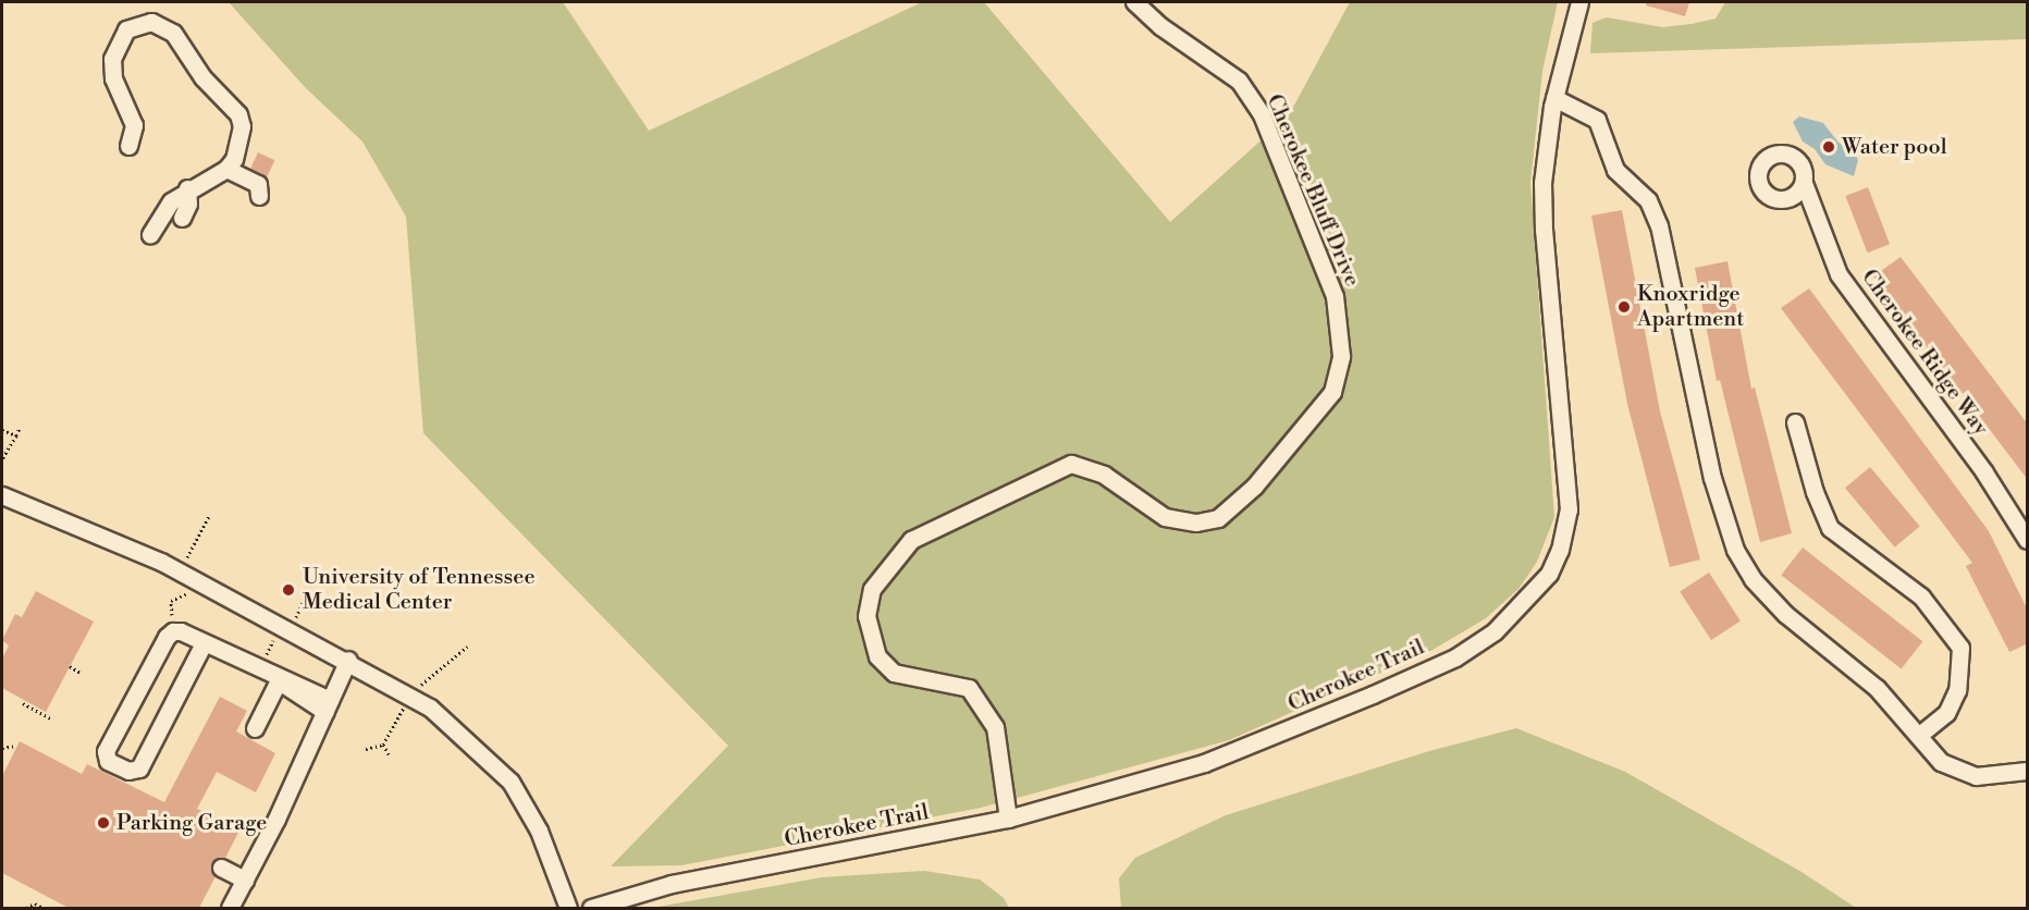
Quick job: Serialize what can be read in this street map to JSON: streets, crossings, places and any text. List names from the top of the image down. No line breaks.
{"streets":{"street":["Cherokee Bluff Drive","Cherokee Ridge Way","Cherokee Trail"]},"crossings":[["Cherokee Bluff Drive","Cherokee Trail"]],"places":["Water pool","Knoxridge Apartment","University of Tennessee Medical Center","Parking Garage"]}
